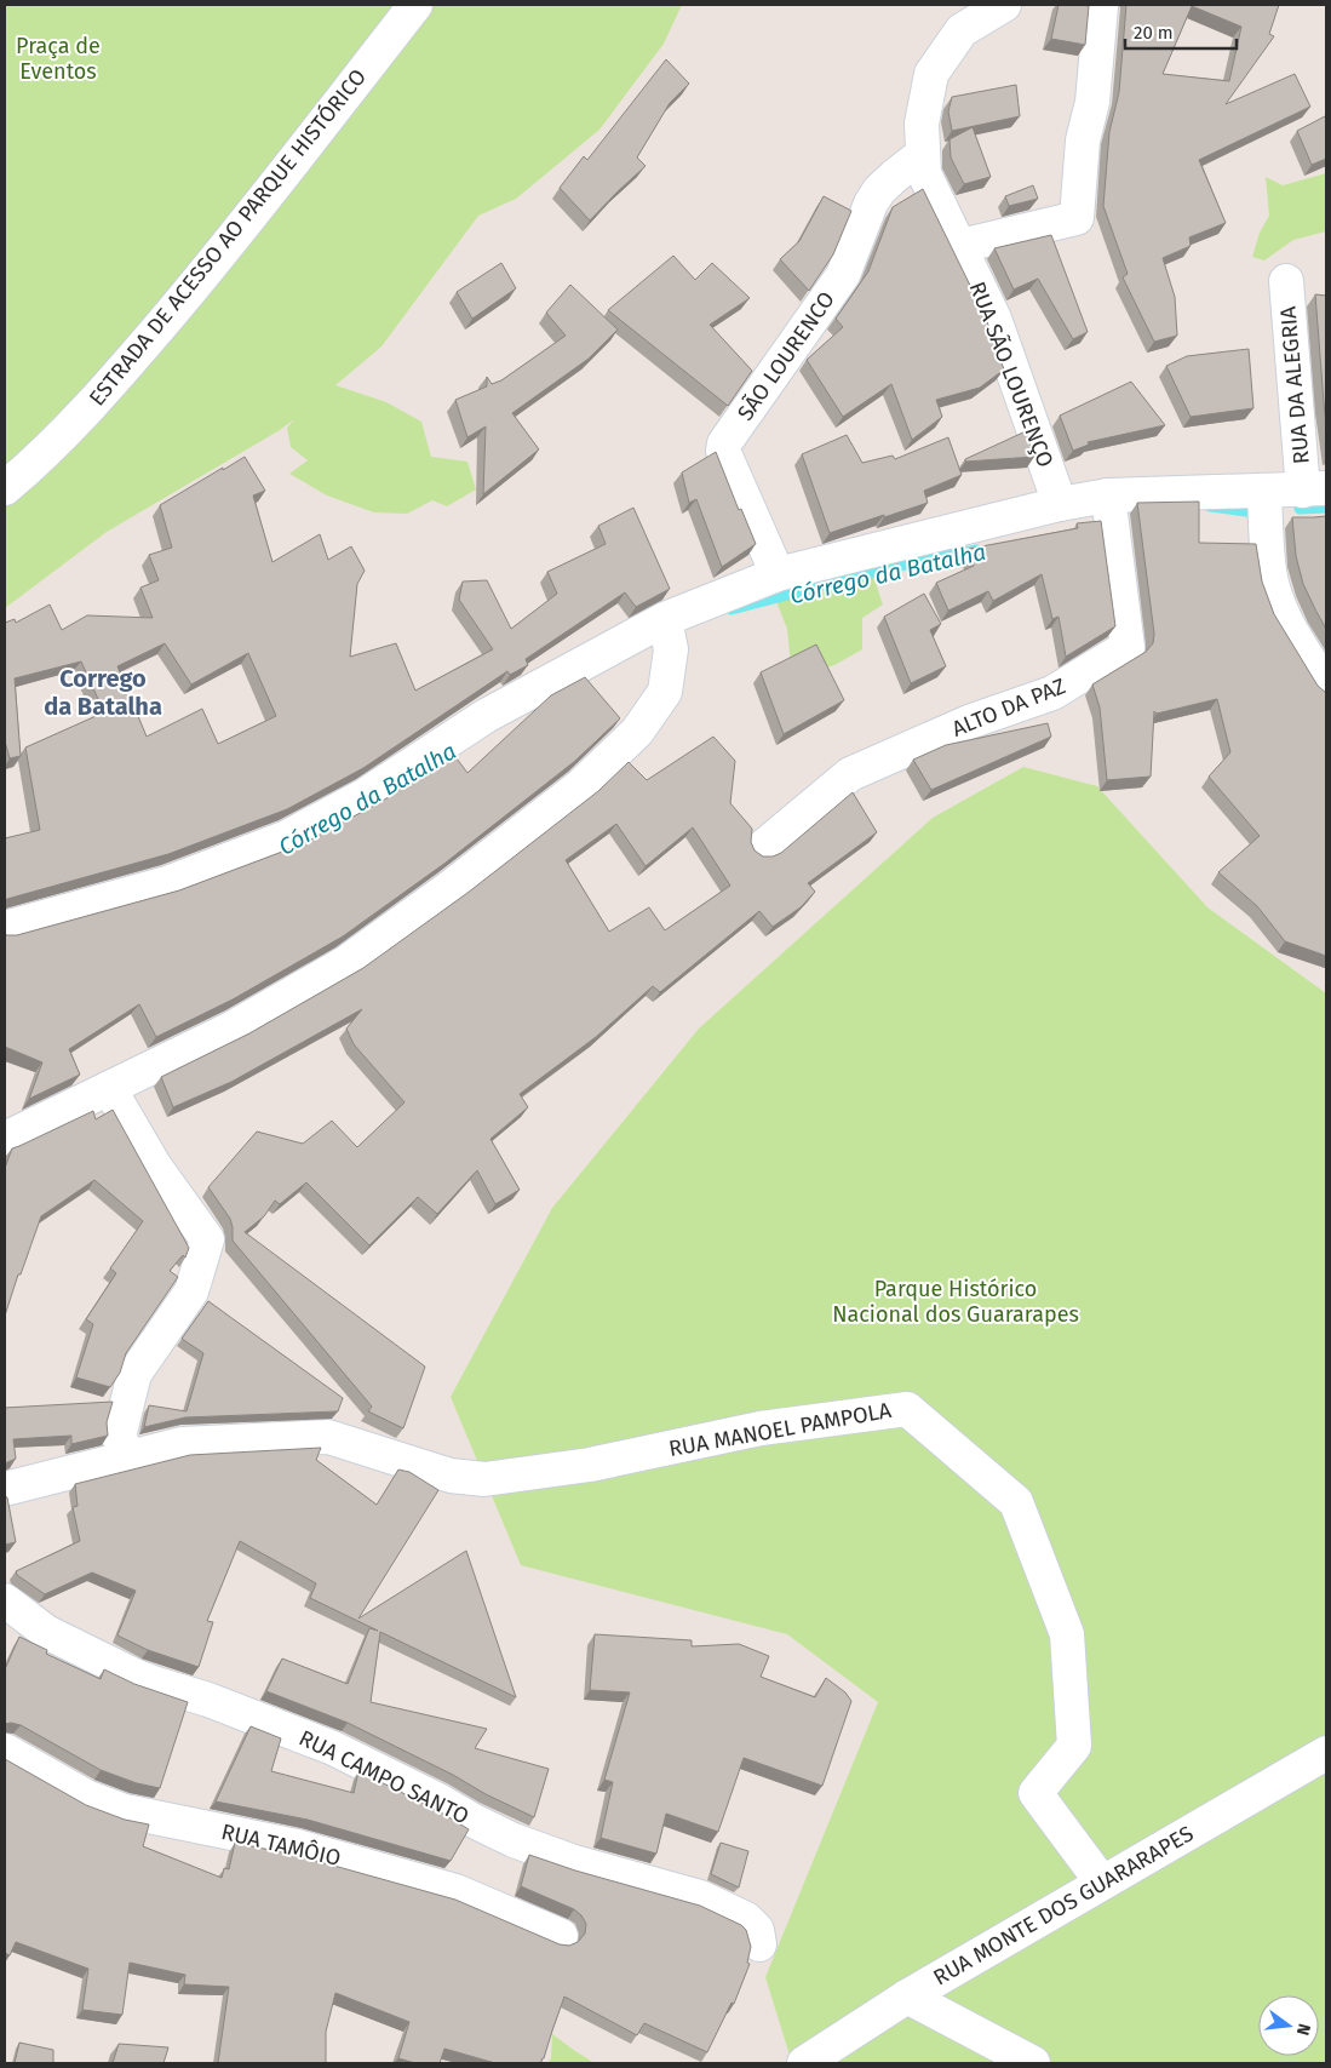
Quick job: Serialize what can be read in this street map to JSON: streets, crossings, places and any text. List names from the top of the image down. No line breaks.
{"streets":{"street":["ESTRADA DE ACESSO AO PARQUE HISTÓRICO","SÃO LOURENCO","RUA SÃO LOURENÇO","RUA DA ALEGRIA","ALTO DA PAZ","RUA MANOEL PAMPOLA","RUA CAMPO SANTO","RUA TAMÔIO","RUA MONTE DOS GUARARAPES"]},"crossings":[["SÃO LOURENCO","RUA SÃO LOURENÇO"],["RUA MANOEL PAMPOLA","RUA MONTE DOS GUARARAPES"]],"districts":["Corrego da Batalha"],"water":["Córrego da Batalha"],"parks":["Praça de Eventos","Parque Histórico Nacional dos Guararapes"],"scale_bar":"20 m","north":"right"}
